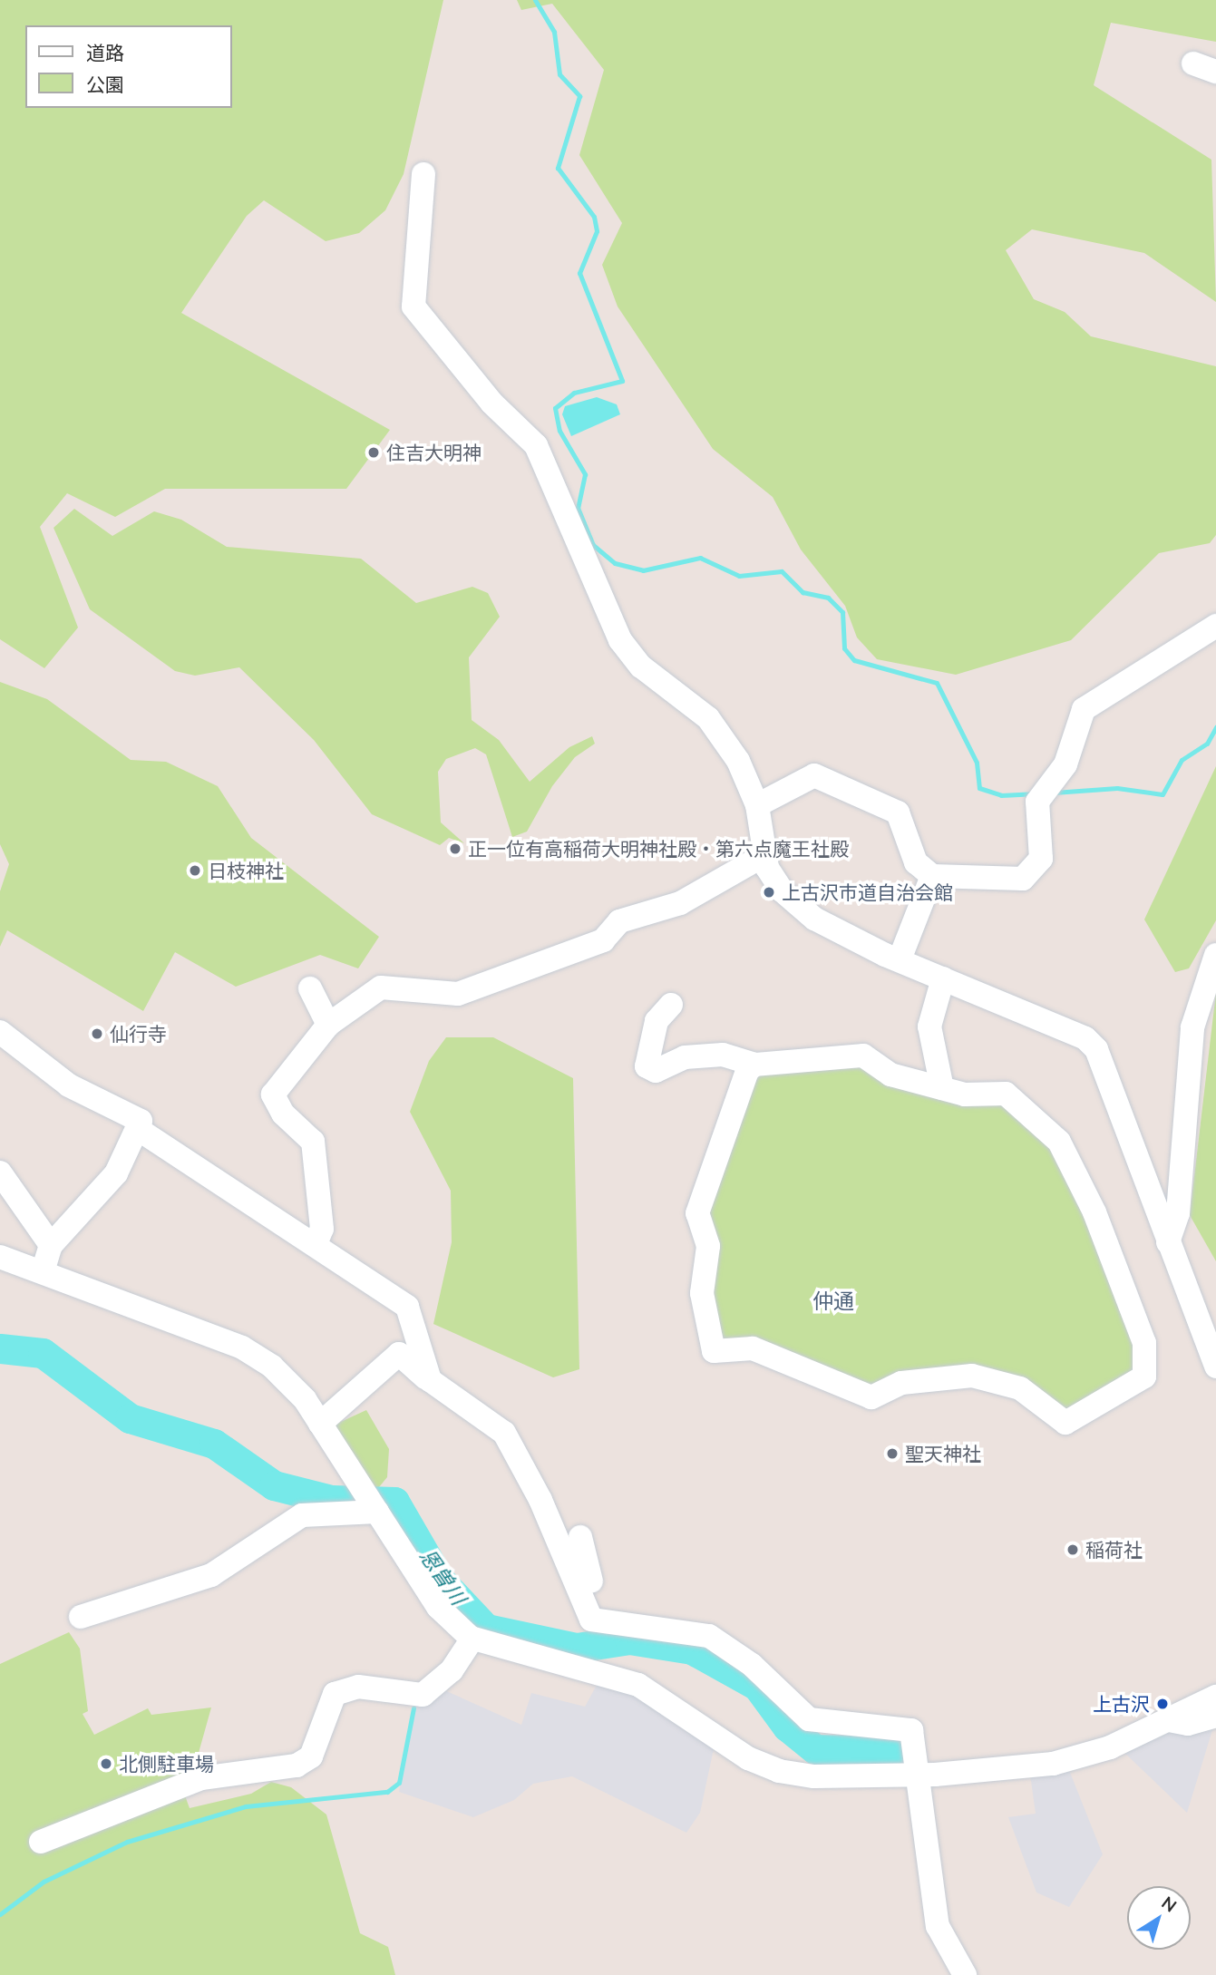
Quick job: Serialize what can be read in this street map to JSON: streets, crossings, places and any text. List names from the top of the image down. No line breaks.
{"districts":["仲通"],"water":["恩曽川"],"places":["住吉大明神","正一位有高稲荷大明神社殿・第六点魔王社殿","日枝神社","上古沢市道自治会館","仙行寺","聖天神社","稲荷社","上古沢","北側駐車場"],"legend":["道路","公園"],"north":"top right"}
